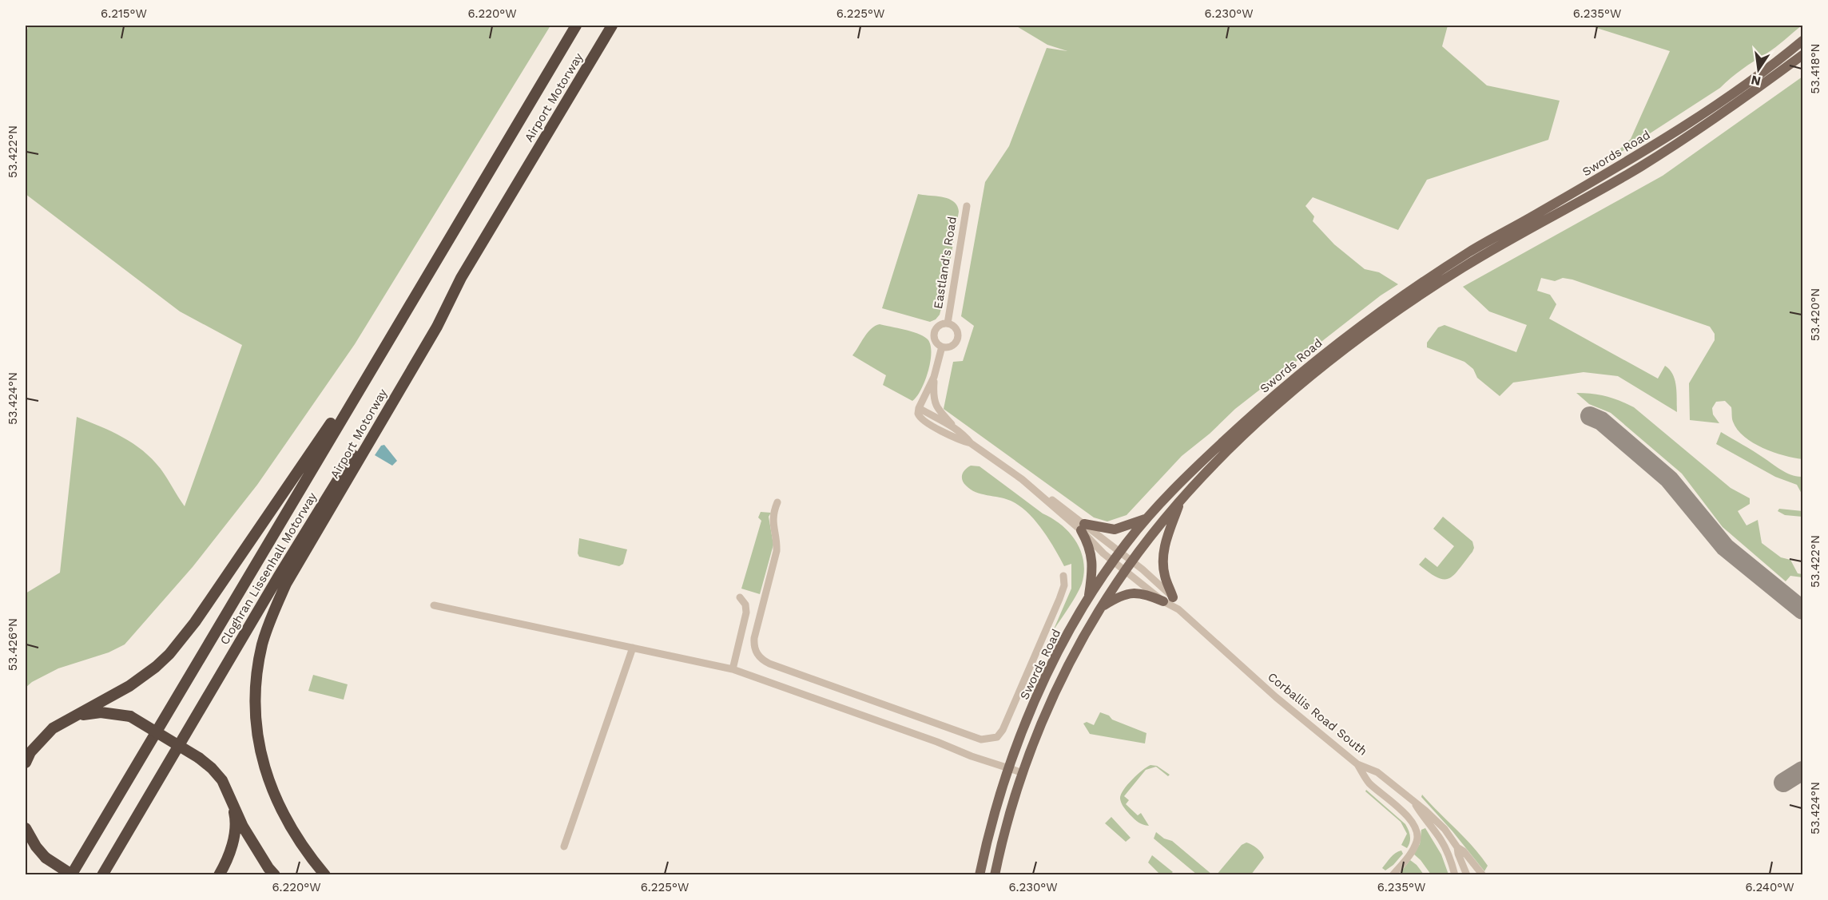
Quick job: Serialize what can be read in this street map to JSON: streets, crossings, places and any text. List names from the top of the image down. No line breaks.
{"streets":{"highway":["Airport Motorway","Cloghran Lissenhall Motorway"],"main road":["Swords Road"],"street":["Eastland's Road","Corballis Road South"]},"crossings":[["Airport Motorway","Cloghran Lissenhall Motorway"],["Swords Road","Corballis Road South"]],"north":"bottom","coordinates":["6.215°W","6.220°W","6.225°W","6.230°W","6.235°W","53.418°N","53.422°N","53.420°N","53.424°N","53.426°N","6.240°W"]}
